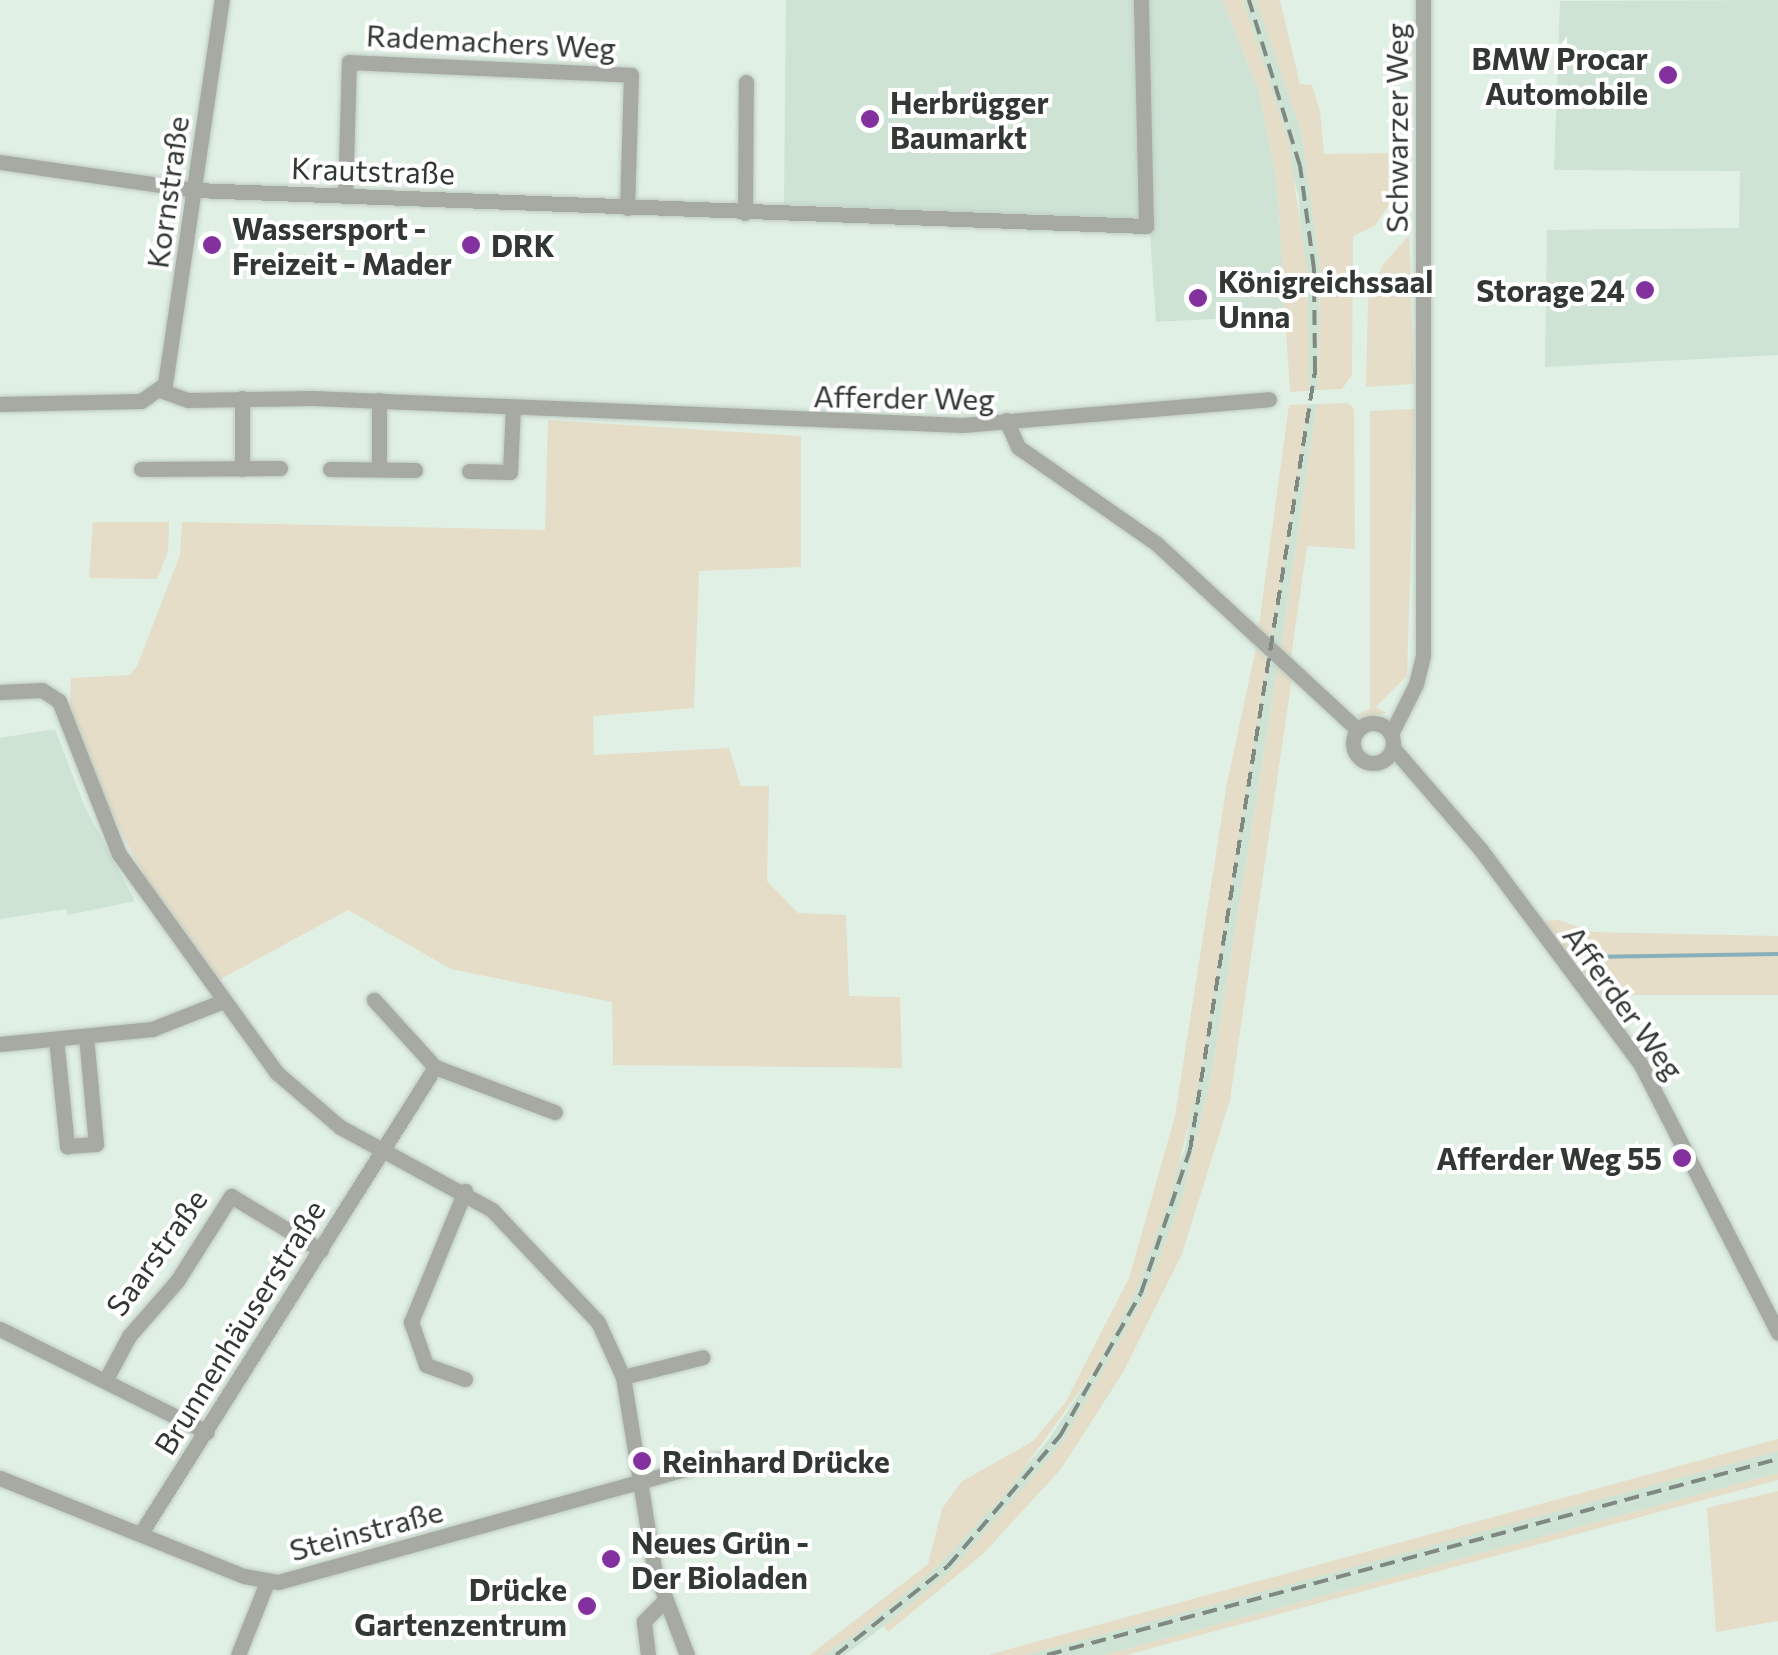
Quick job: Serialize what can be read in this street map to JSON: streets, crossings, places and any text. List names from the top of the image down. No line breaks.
{"streets":{"street":["Rademachers Weg","Schwarzer Weg","Krautstraße","Kornstraße","Afferder Weg","Saarstraße","Brunnenhäuserstraße","Steinstraße"]},"crossings":[["Rademachers Weg","Krautstraße"],["Schwarzer Weg","Afferder Weg"],["Krautstraße","Kornstraße"],["Kornstraße","Afferder Weg"],["Saarstraße","Brunnenhäuserstraße"],["Brunnenhäuserstraße","Steinstraße"]],"places":["BMW Procar Automobile","Herbrügger Baumarkt","Wassersport - Freizeit - Mader","DRK","Storage 24","Königreichssaal Unna","Afferder Weg 55","Reinhard Drücke","Neues Grün - Der Bioladen","Drücke Gartenzentrum"]}
